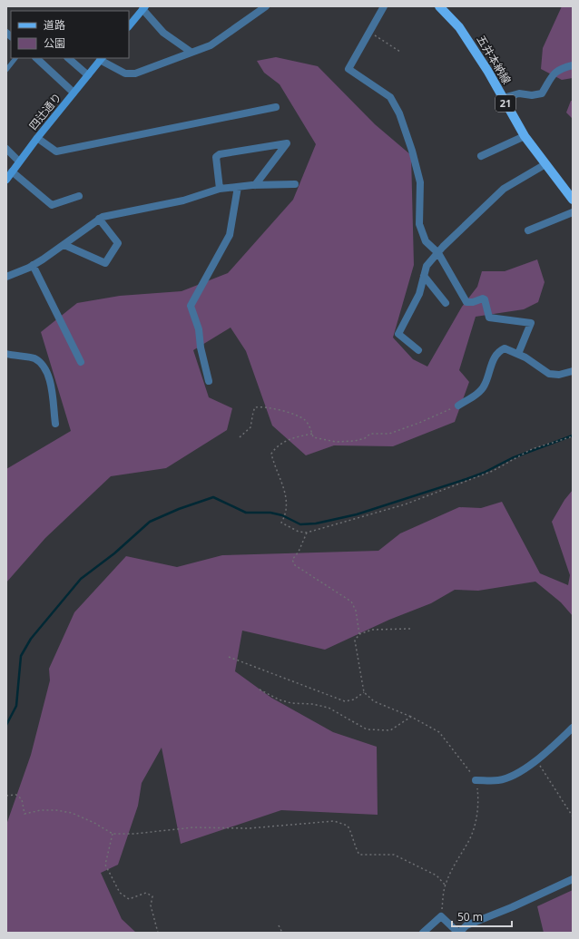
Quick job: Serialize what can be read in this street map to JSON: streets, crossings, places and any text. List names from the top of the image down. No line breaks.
{"streets":{"main road":["五井本納線","21"],"street":["四辻通り"]},"legend":["道路","公園"],"scale_bar":"50 m"}
